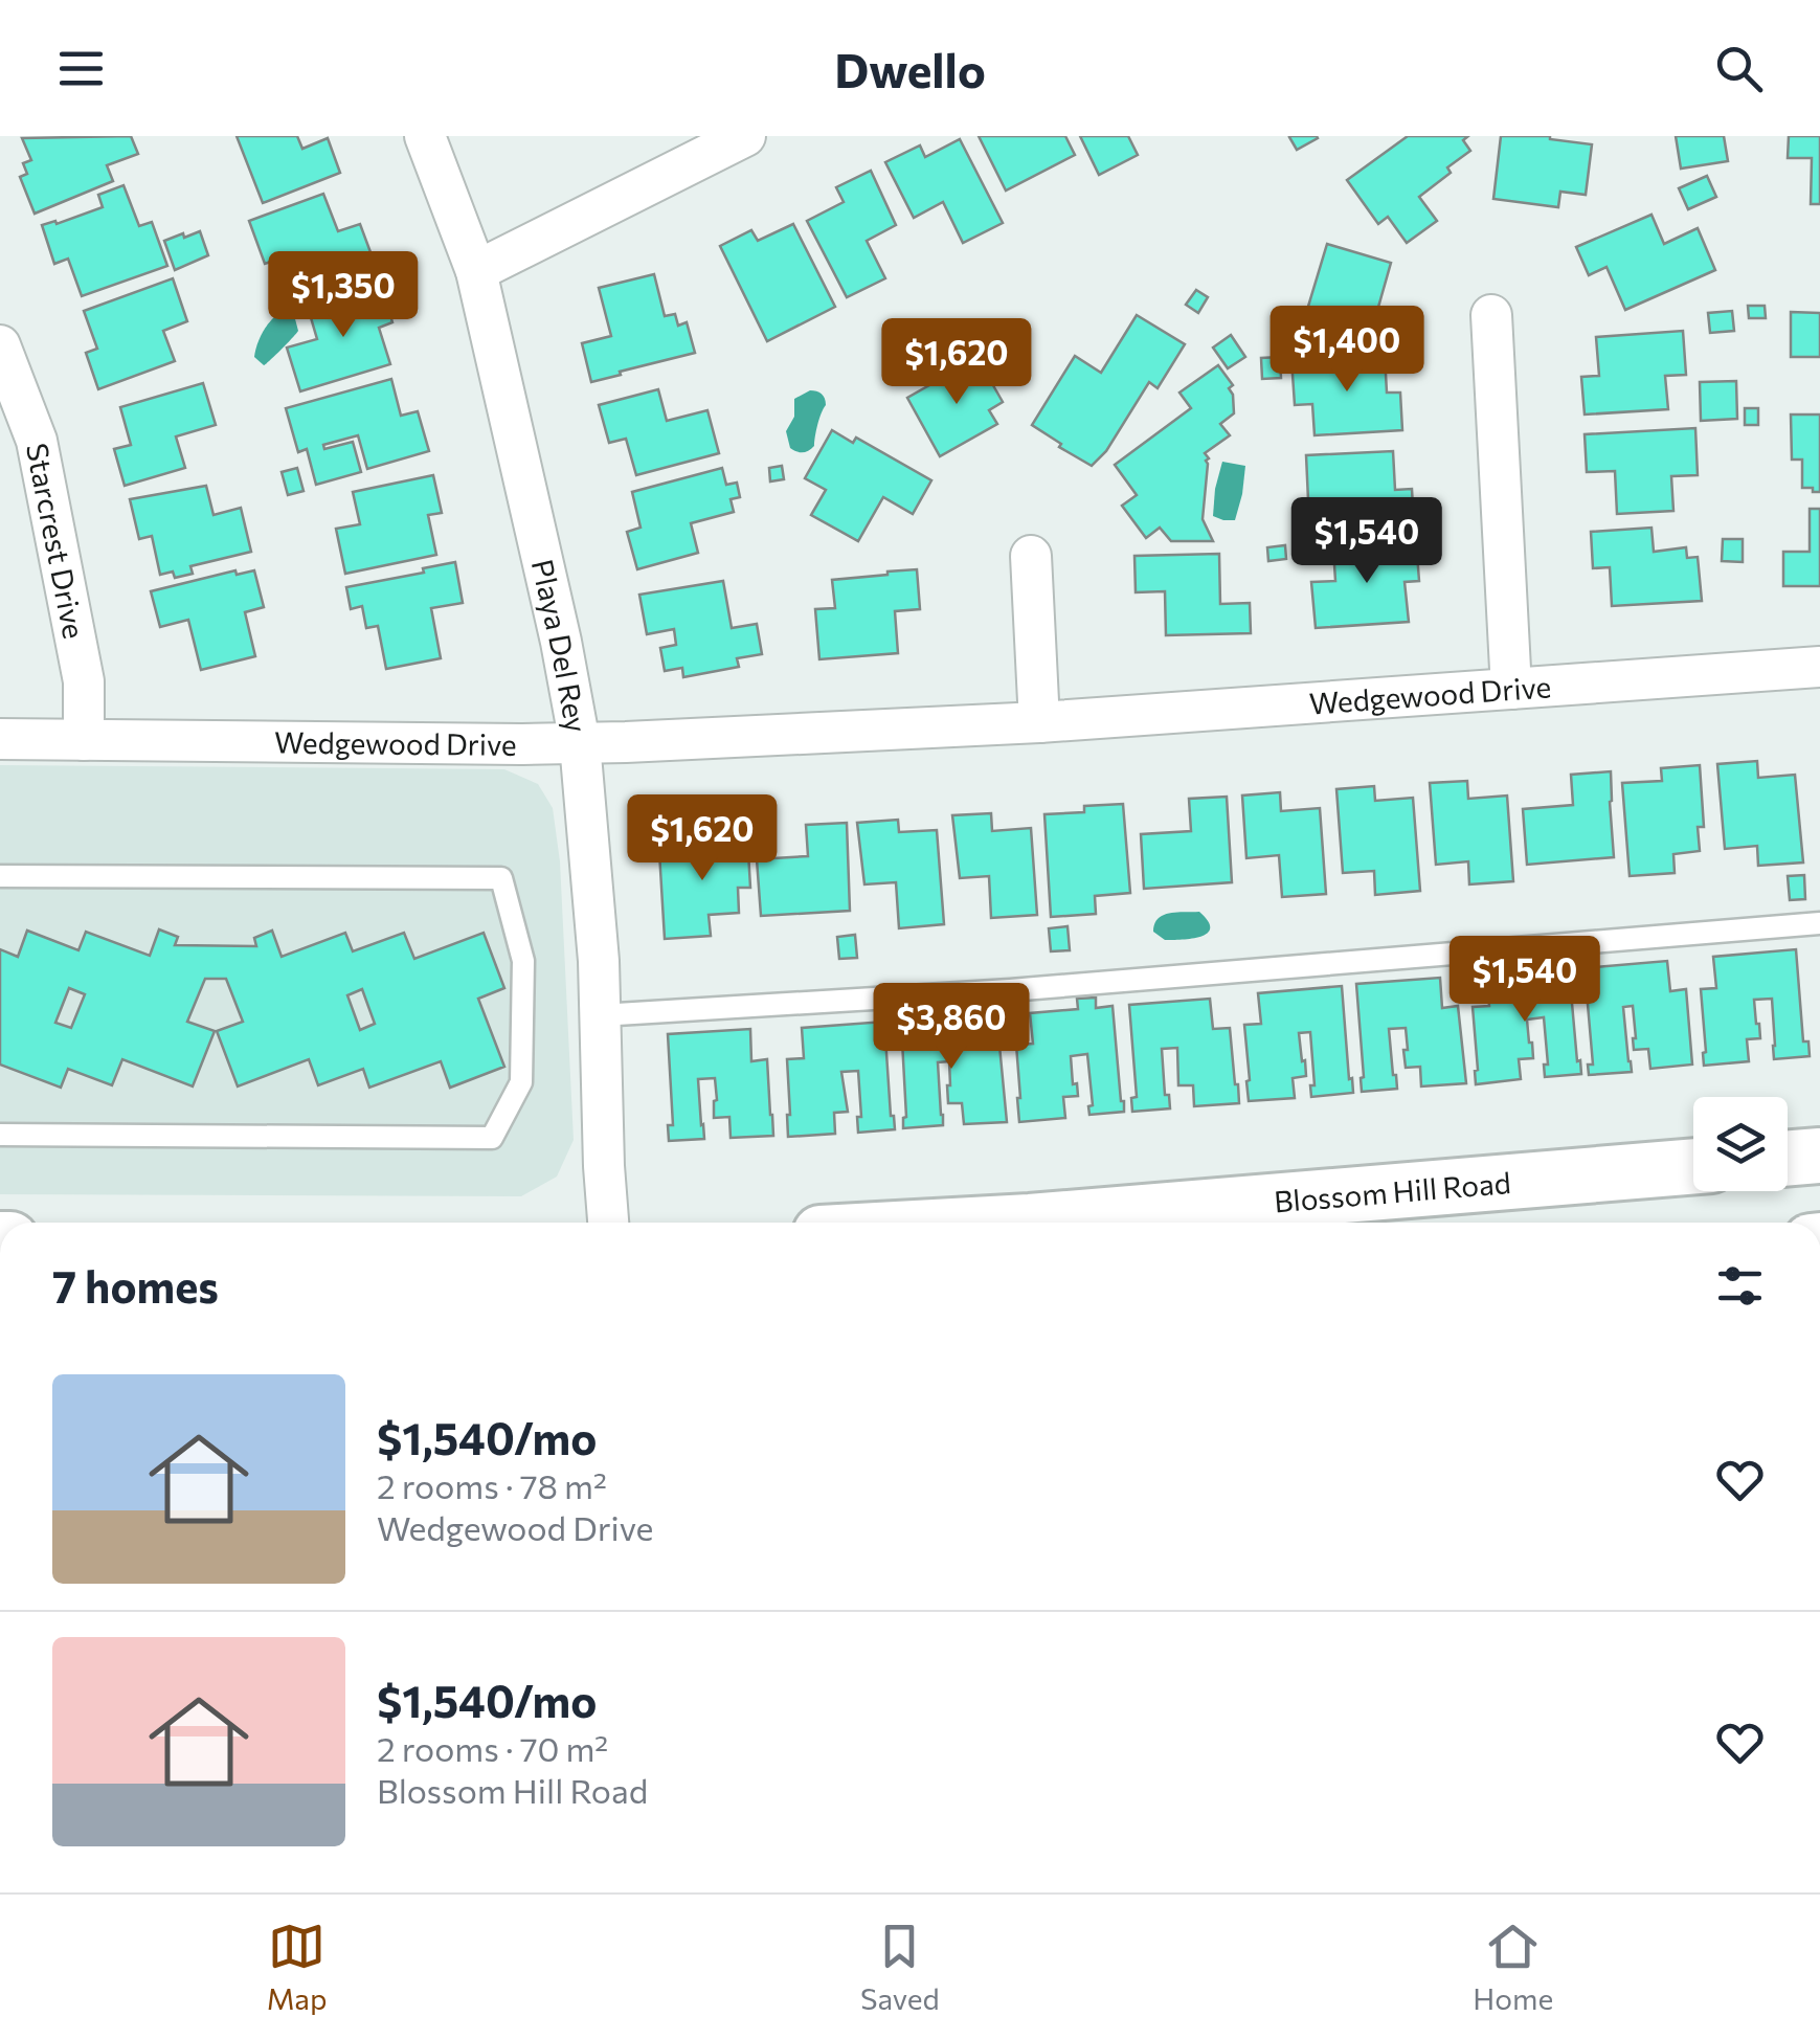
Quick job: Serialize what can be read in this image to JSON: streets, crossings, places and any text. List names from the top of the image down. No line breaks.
{"streets":{"main road":["Blossom Hill Road"],"street":["Starcrest Drive","Playa Del Rey","Wedgewood Drive"]},"crossings":[["Starcrest Drive","Wedgewood Drive"],["Playa Del Rey","Wedgewood Drive"]],"page":{"header":"Dwello","price":["$1,350","$1,400","$1,620","$1,540","$1,620","$1,540","$3,860"],"heading":"7 homes","list":[{"name":"$1,540/mo","note":"2 rooms · 78 m² · Wedgewood Drive"},{"name":"$1,540/mo","note":"2 rooms · 70 m² · Blossom Hill Road"}],"tabs":["Map","Saved","Home"]}}
